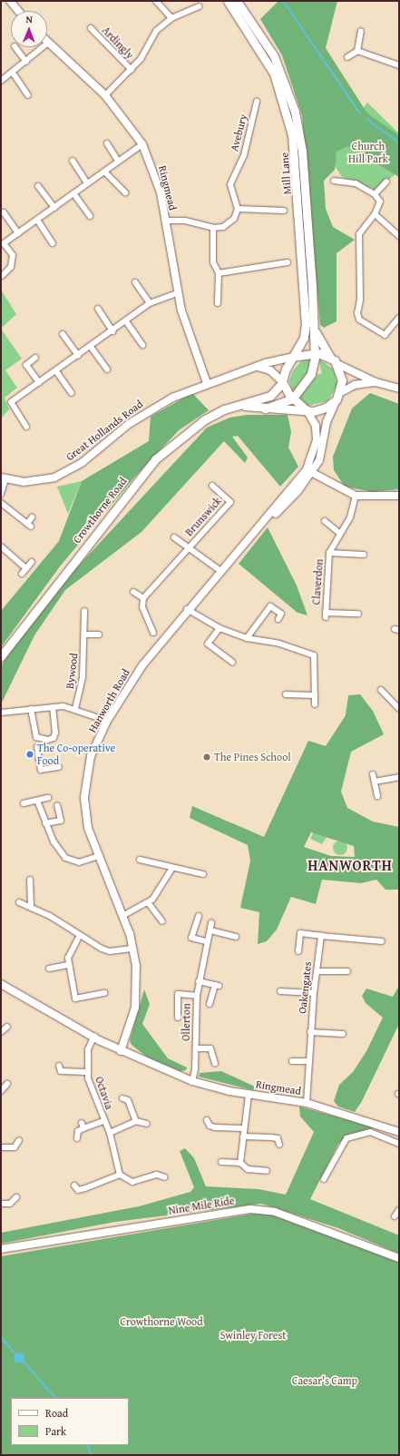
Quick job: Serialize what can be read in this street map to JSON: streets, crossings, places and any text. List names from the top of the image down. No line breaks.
{"streets":{"main road":["Mill Lane","Crowthorne Road"],"street":["Ardingly","Avebury","Ringmead","Great Hollands Road","Brunswick","Claverdon","Bywood","Hanworth Road","Oakengates","Ollerton","Octavia","Nine Mile Ride"]},"crossings":[["Ardingly","Ringmead"],["Mill Lane","Great Hollands Road"],["Mill Lane","Crowthorne Road"],["Mill Lane","Hanworth Road"],["Ringmead","Great Hollands Road"],["Ringmead","Hanworth Road"],["Ringmead","Oakengates"],["Ringmead","Ollerton"],["Ringmead","Octavia"],["Crowthorne Road","Hanworth Road"],["Brunswick","Hanworth Road"]],"districts":["HANWORTH"],"parks":["Church Hill Park","Crowthorne Wood","Swinley Forest","Caesar's Camp"],"places":["The Co-operative Food","The Pines School"],"legend":["Road","Park"],"north":"top"}
